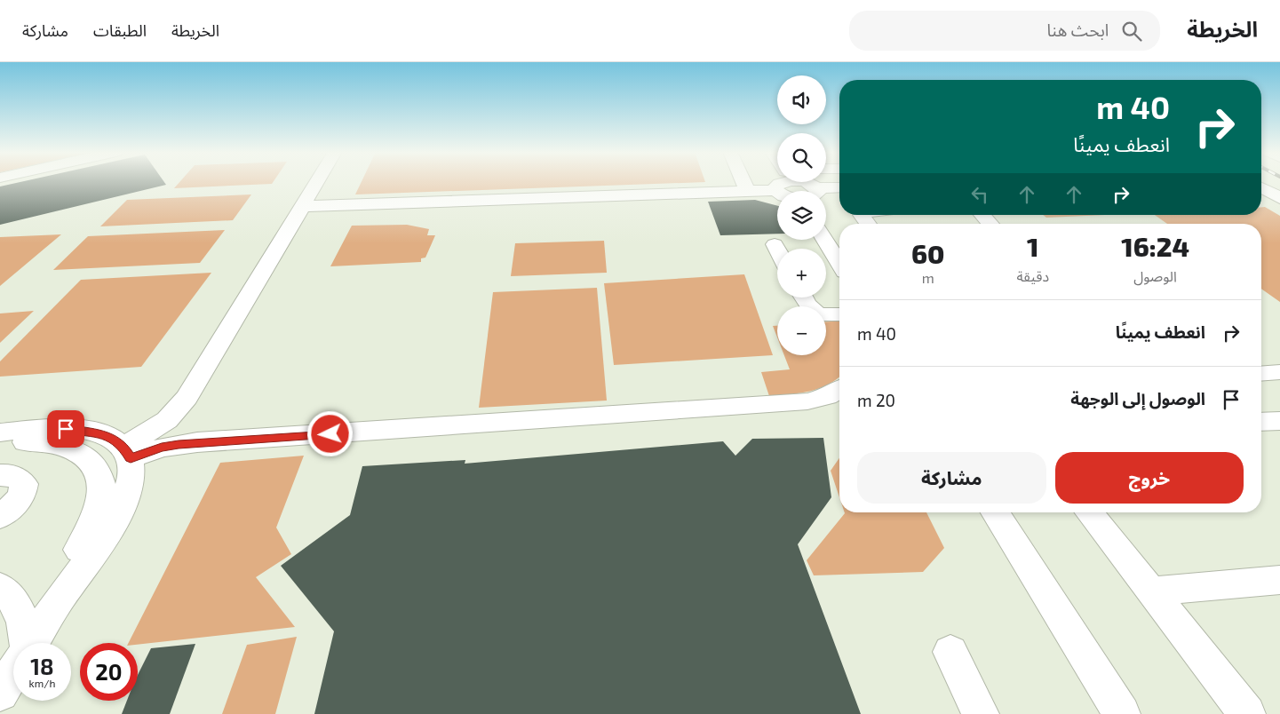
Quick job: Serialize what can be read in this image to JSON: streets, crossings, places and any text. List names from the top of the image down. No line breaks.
{"page":{"header":"الخريطة","search":"ابحث هنا","nav":["الخريطة","الطبقات","مشاركة"],"map_buttons":["+","−"],"turn":["40 m","انعطف يمينًا"],"eta":["16:24","الوصول","1","دقيقة","60","m"],"list":[{"name":"انعطف يمينًا","value":"40 m"},{"name":"الوصول إلى الوجهة","value":"20 m"}],"buttons":["خروج","مشاركة"],"speed":"18 km/h","limit":"20"}}
